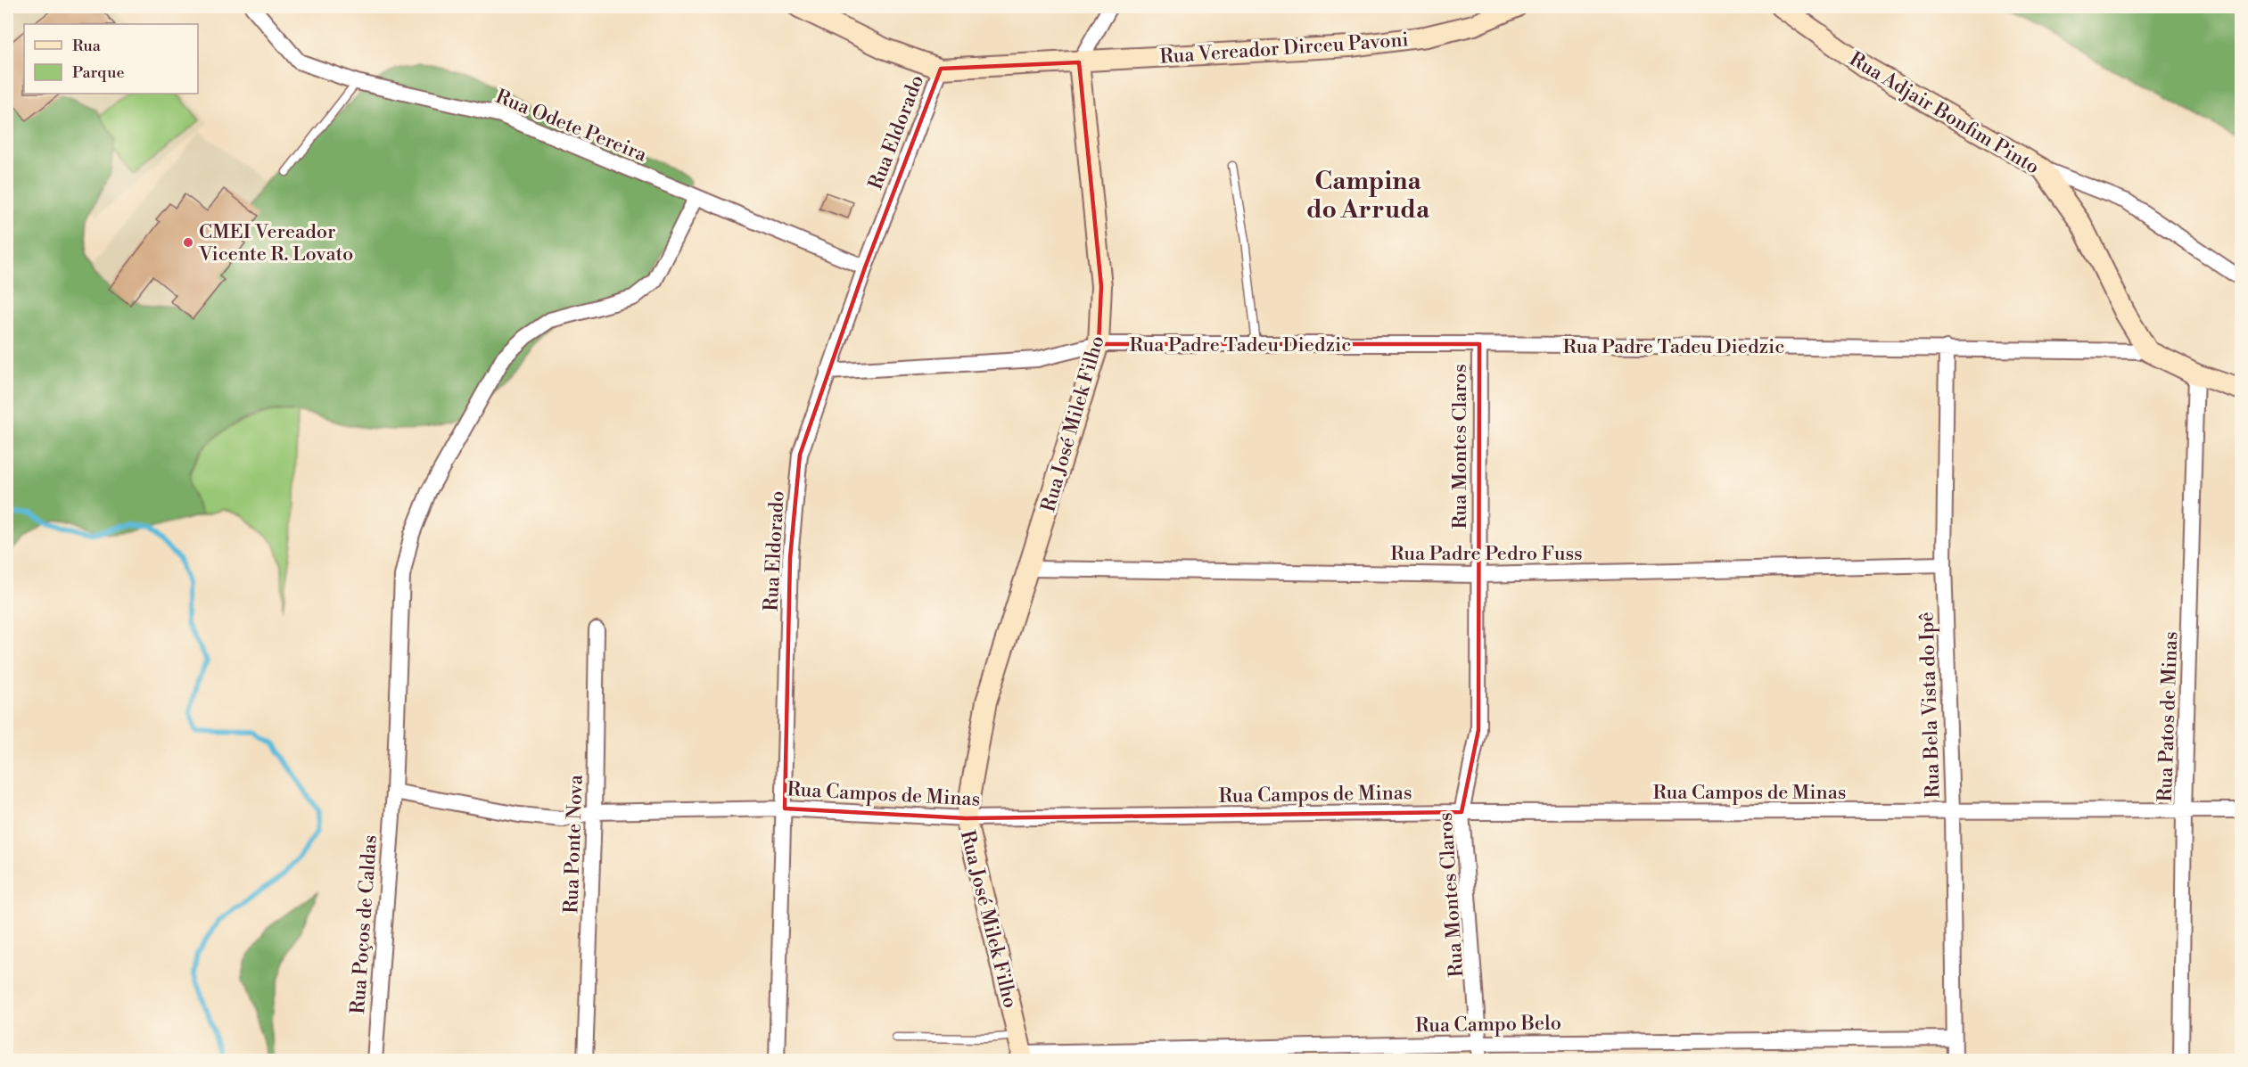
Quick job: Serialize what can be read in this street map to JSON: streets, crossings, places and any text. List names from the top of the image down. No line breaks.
{"streets":{"main road":["Rua Vereador Dirceu Pavoni","Rua Adjair Bonfim Pinto","Rua Padre Tadeu Diedzic","Rua José Milek Filho"],"street":["Rua Odete Pereira","Rua Eldorado","Rua Montes Claros","Rua Padre Pedro Fuss","Rua Bela Vista do Ipê","Rua Patos de Minas","Rua Campos de Minas","Rua Ponte Nova","Rua Poços de Caldas","Rua Campo Belo"]},"crossings":[["Rua Vereador Dirceu Pavoni","Rua José Milek Filho"],["Rua Adjair Bonfim Pinto","Rua Padre Tadeu Diedzic"],["Rua Odete Pereira","Rua Eldorado"],["Rua Odete Pereira","Rua Poços de Caldas"],["Rua Eldorado","Rua Padre Tadeu Diedzic"],["Rua Eldorado","Rua Campos de Minas"],["Rua Padre Tadeu Diedzic","Rua José Milek Filho"],["Rua Padre Tadeu Diedzic","Rua Montes Claros"],["Rua Padre Tadeu Diedzic","Rua Bela Vista do Ipê"],["Rua Padre Tadeu Diedzic","Rua Patos de Minas"],["Rua José Milek Filho","Rua Padre Pedro Fuss"],["Rua José Milek Filho","Rua Campos de Minas"],["Rua José Milek Filho","Rua Campo Belo"],["Rua Montes Claros","Rua Padre Pedro Fuss"],["Rua Montes Claros","Rua Campos de Minas"],["Rua Montes Claros","Rua Campo Belo"],["Rua Padre Pedro Fuss","Rua Bela Vista do Ipê"],["Rua Bela Vista do Ipê","Rua Campos de Minas"],["Rua Bela Vista do Ipê","Rua Campo Belo"],["Rua Patos de Minas","Rua Campos de Minas"],["Rua Campos de Minas","Rua Ponte Nova"],["Rua Campos de Minas","Rua Poços de Caldas"]],"districts":["Campina do Arruda"],"places":["CMEI Vereador Vicente R. Lovato"],"legend":["Rua","Parque"]}
